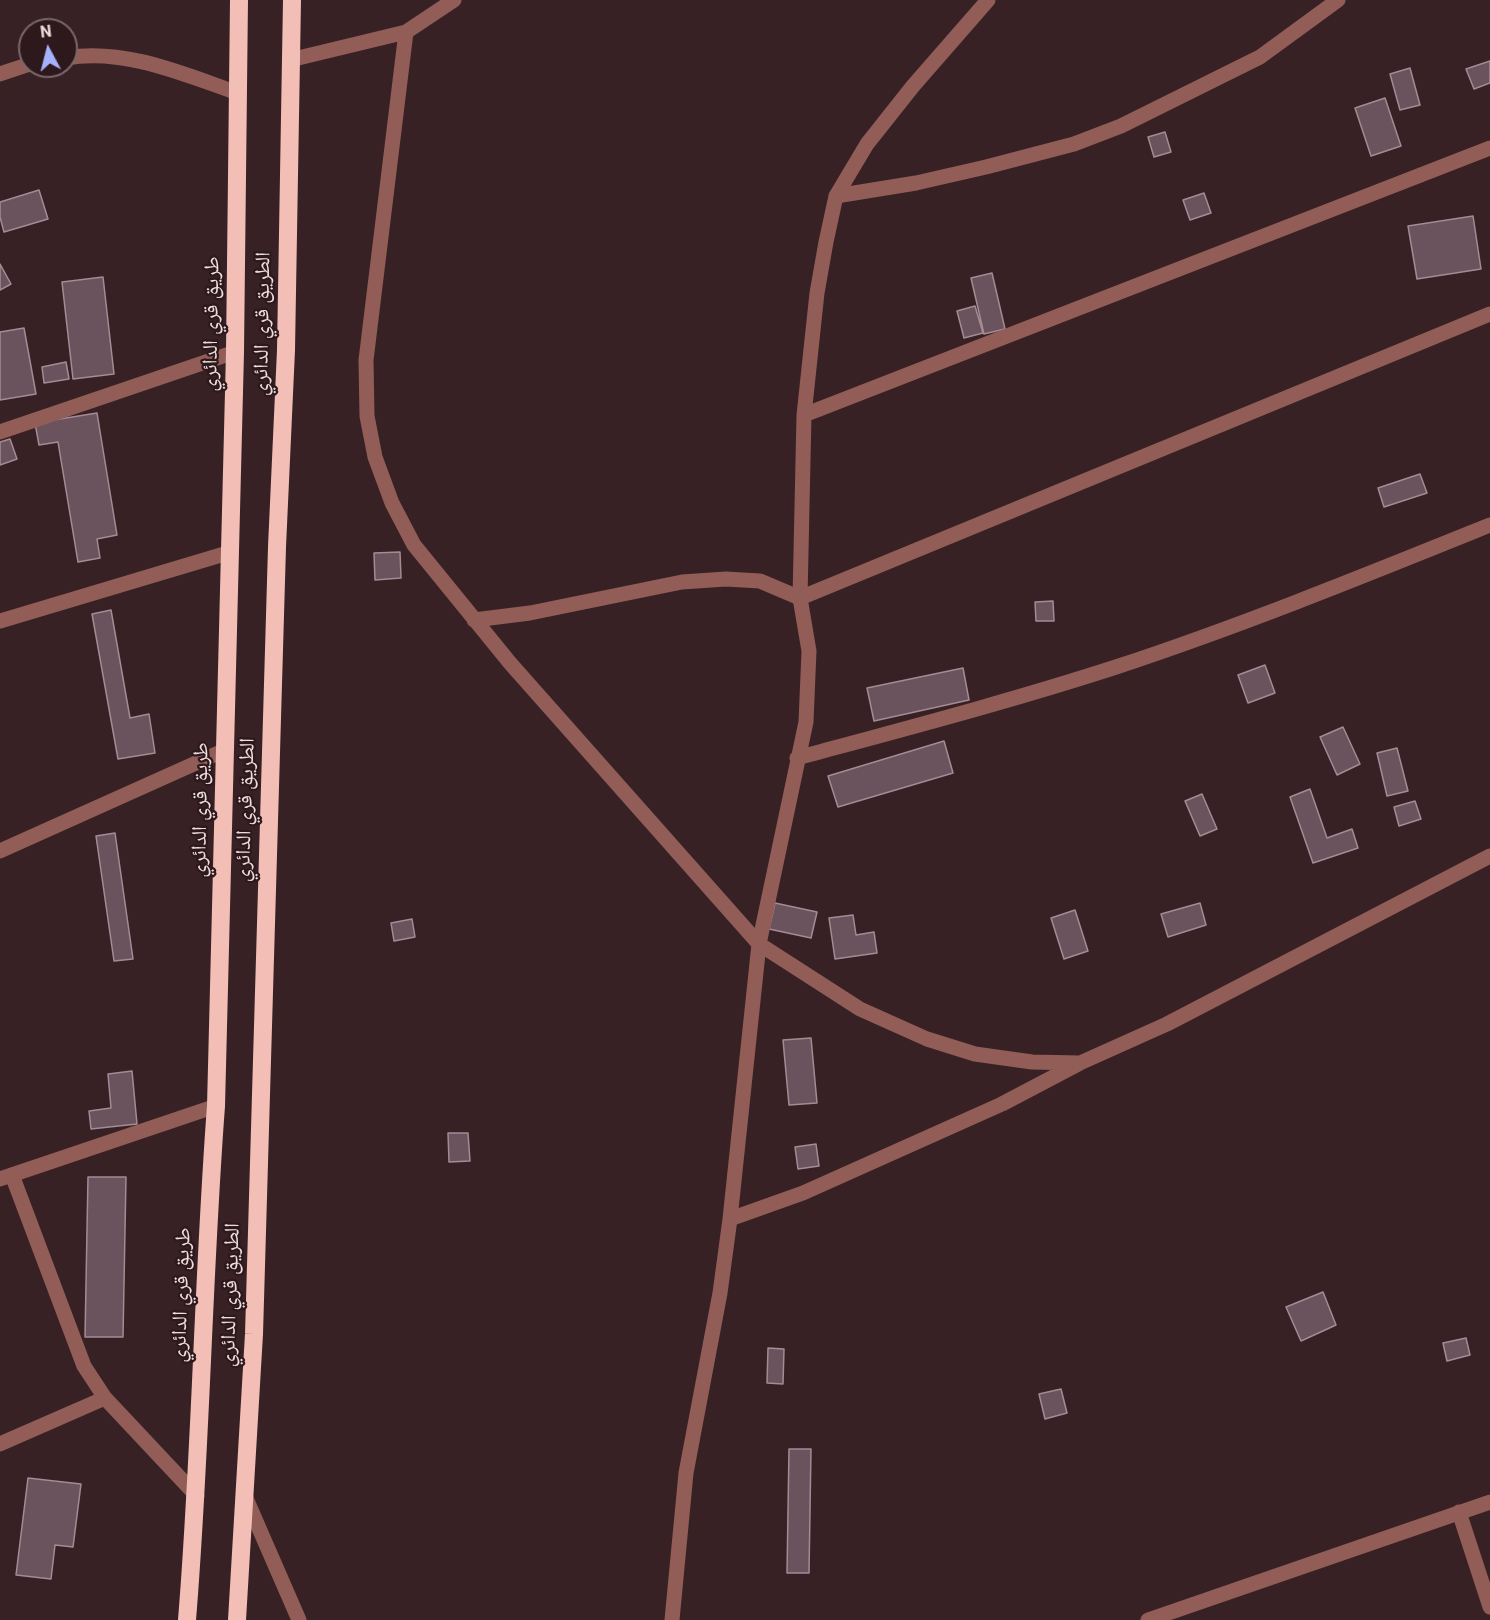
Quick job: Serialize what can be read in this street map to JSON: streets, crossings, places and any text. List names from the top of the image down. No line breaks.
{"streets":{"highway":["طريق قري الدائري","الطريق قري الدائري"]},"north":"top"}
